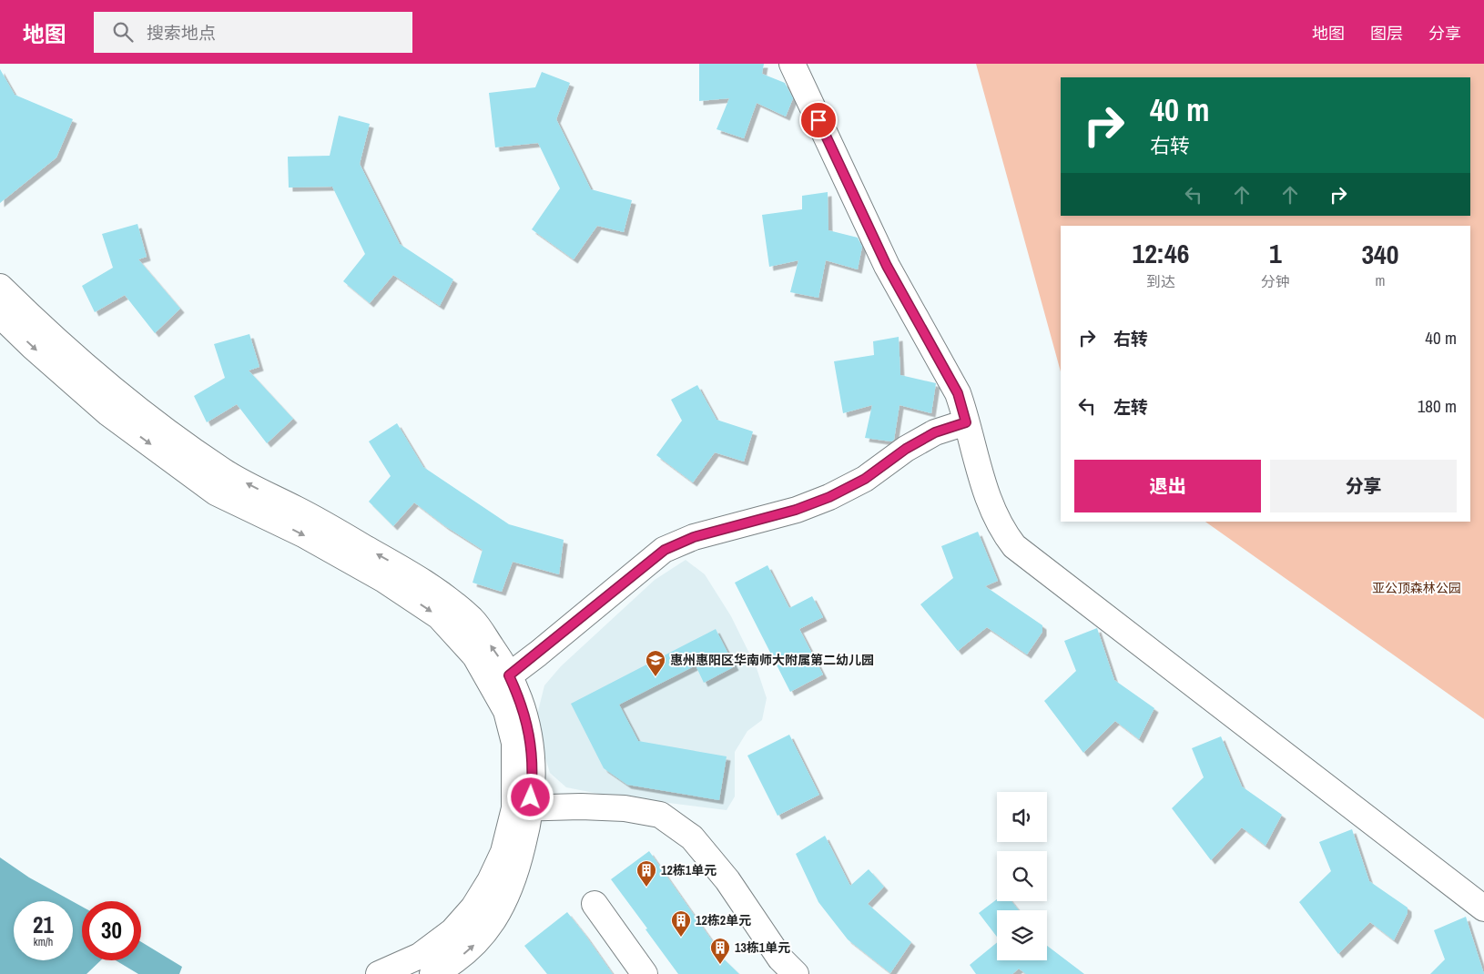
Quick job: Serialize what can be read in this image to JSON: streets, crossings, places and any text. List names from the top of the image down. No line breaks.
{"parks":["亚公顶森林公园"],"places":{"school or university":["惠州惠阳区华南师大附属第二幼儿园"],"building":["12栋1单元","12栋2单元","13栋1单元"]},"page":{"header":"地图","search":"搜索地点","nav":["地图","图层","分享"],"turn":["40 m","右转"],"eta":["12:46","到达","1","分钟","340","m"],"list":[{"name":"右转","value":"40 m"},{"name":"左转","value":"180 m"}],"buttons":["退出","分享"],"speed":"21 km/h","limit":"30"}}
